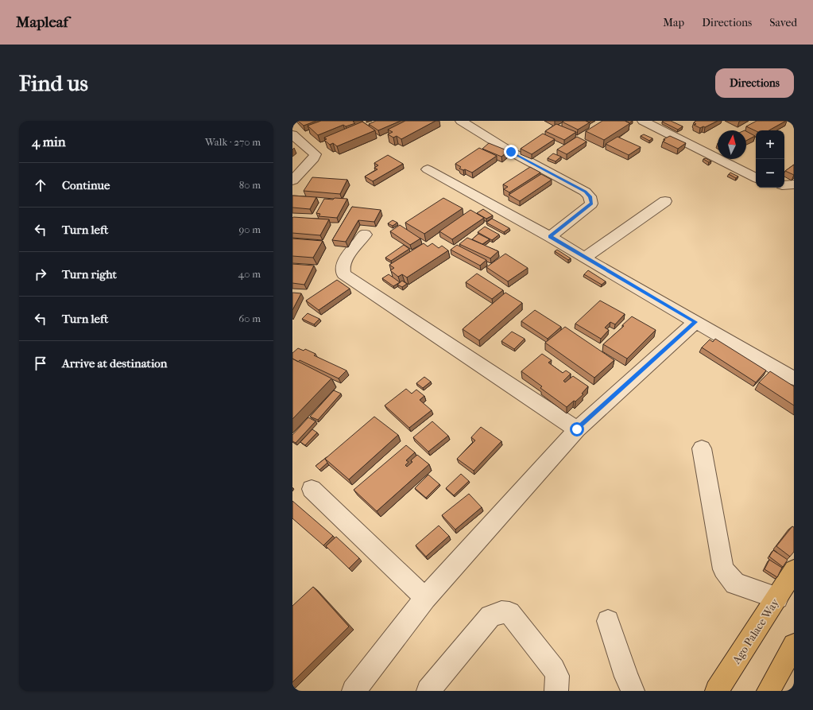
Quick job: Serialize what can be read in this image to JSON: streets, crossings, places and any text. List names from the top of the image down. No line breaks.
{"streets":{"main road":["Ago Palace Way"]},"north":"top","page":{"header":"Mapleaf","nav":["Map","Directions","Saved"],"buttons":"Directions","title":"Find us","heading":["4 min","Walk · 270 m"],"map_buttons":["+","−"],"list":[["Continue","80 m"],["Turn left","90 m"],["Turn right","40 m"],["Turn left","60 m"],"Arrive at destination"]}}
